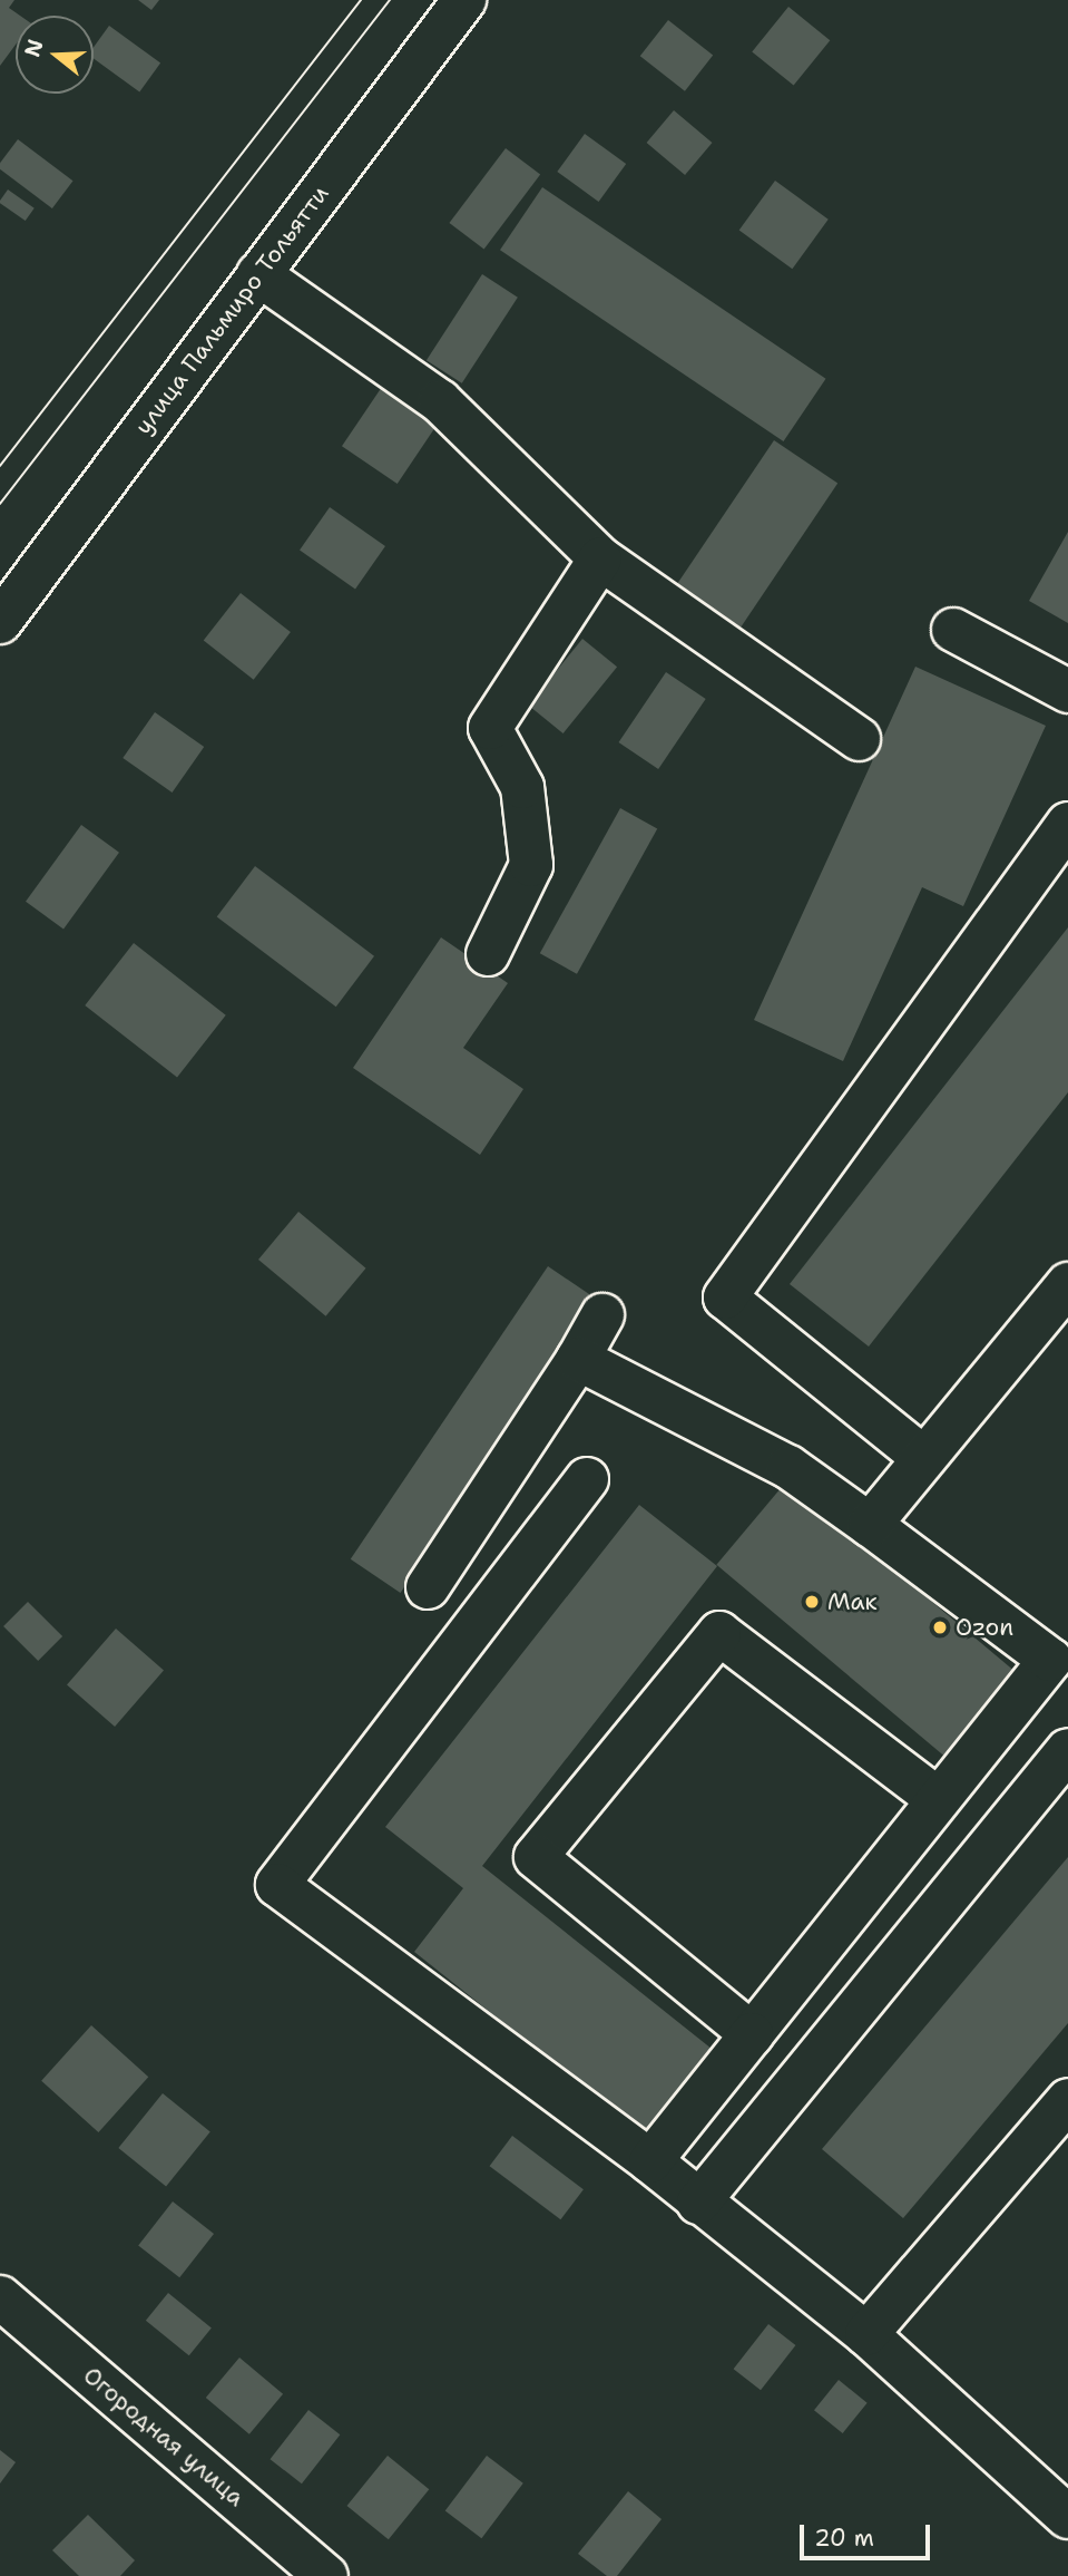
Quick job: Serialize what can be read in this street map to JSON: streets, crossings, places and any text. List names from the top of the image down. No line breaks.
{"streets":{"street":["улица Пальмиро Тольятти","Огородная улица"]},"places":["Мак","Ozon"],"scale_bar":"20 m","north":"left"}
